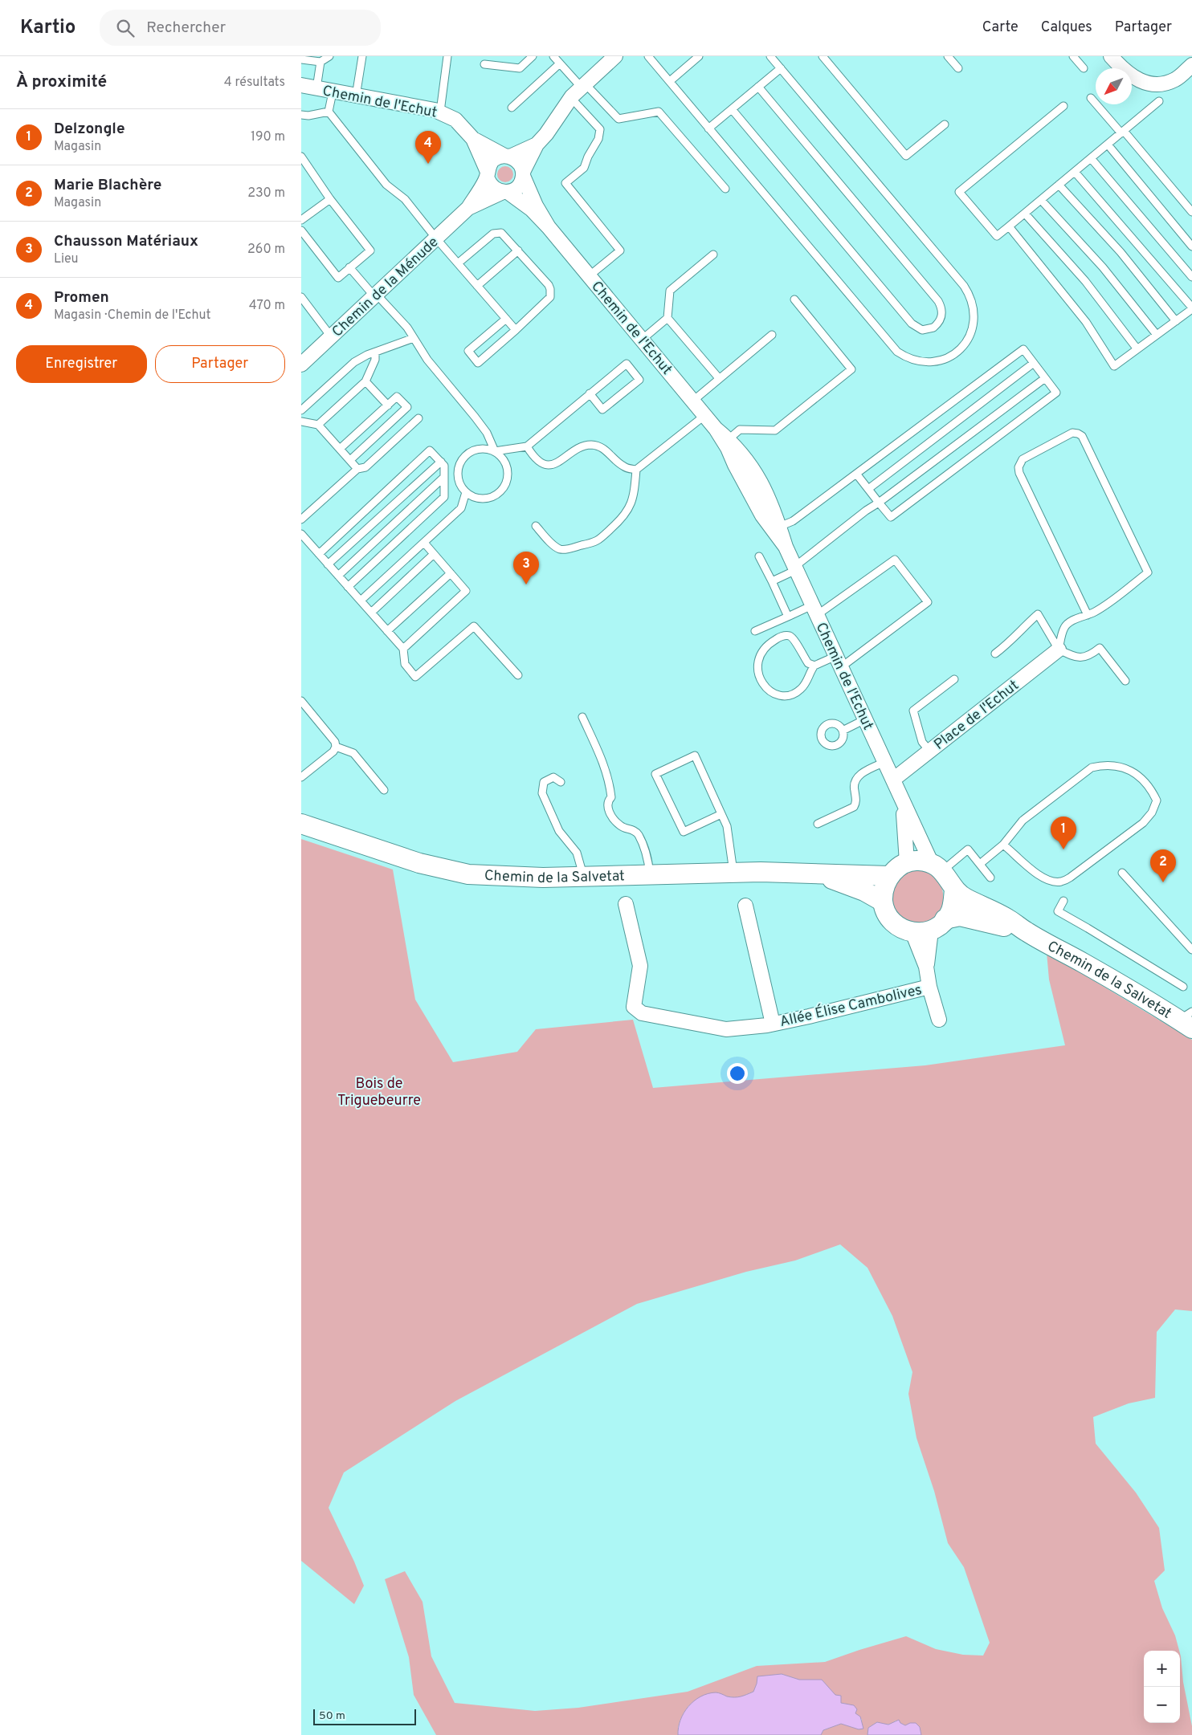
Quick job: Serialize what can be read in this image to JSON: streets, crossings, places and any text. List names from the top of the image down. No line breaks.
{"streets":{"main road":["Chemin de la Salvetat"],"street":["Chemin de l'Echut","Chemin de la Ménude","Place de l'Echut","Allée Élise Cambolives"]},"crossings":[["Chemin de l'Echut","Chemin de la Ménude"],["Chemin de l'Echut","Place de l'Echut"],["Chemin de l'Echut","Chemin de la Salvetat"],["Chemin de l'Echut","Allée Élise Cambolives"],["Chemin de la Salvetat","Allée Élise Cambolives"]],"parks":["Bois de Triguebeurre"],"scale_bar":"50 m","north":"bottom left","page":{"header":"Kartio","search":"Rechercher","nav":["Carte","Calques","Partager"],"heading":["À proximité","4 résultats"],"list":[{"mark":"1","name":"Delzongle","note":"Magasin","value":"190 m"},{"mark":"2","name":"Marie Blachère","note":"Magasin","value":"230 m"},{"mark":"3","name":"Chausson Matériaux","note":"Lieu","value":"260 m"},{"mark":"4","name":"Promen","note":"Magasin · Chemin de l'Echut","value":"470 m"}],"pins":["4","3","1","2"],"buttons":["Enregistrer","Partager"],"map_buttons":["+","−"],"scale":"50 m"}}
